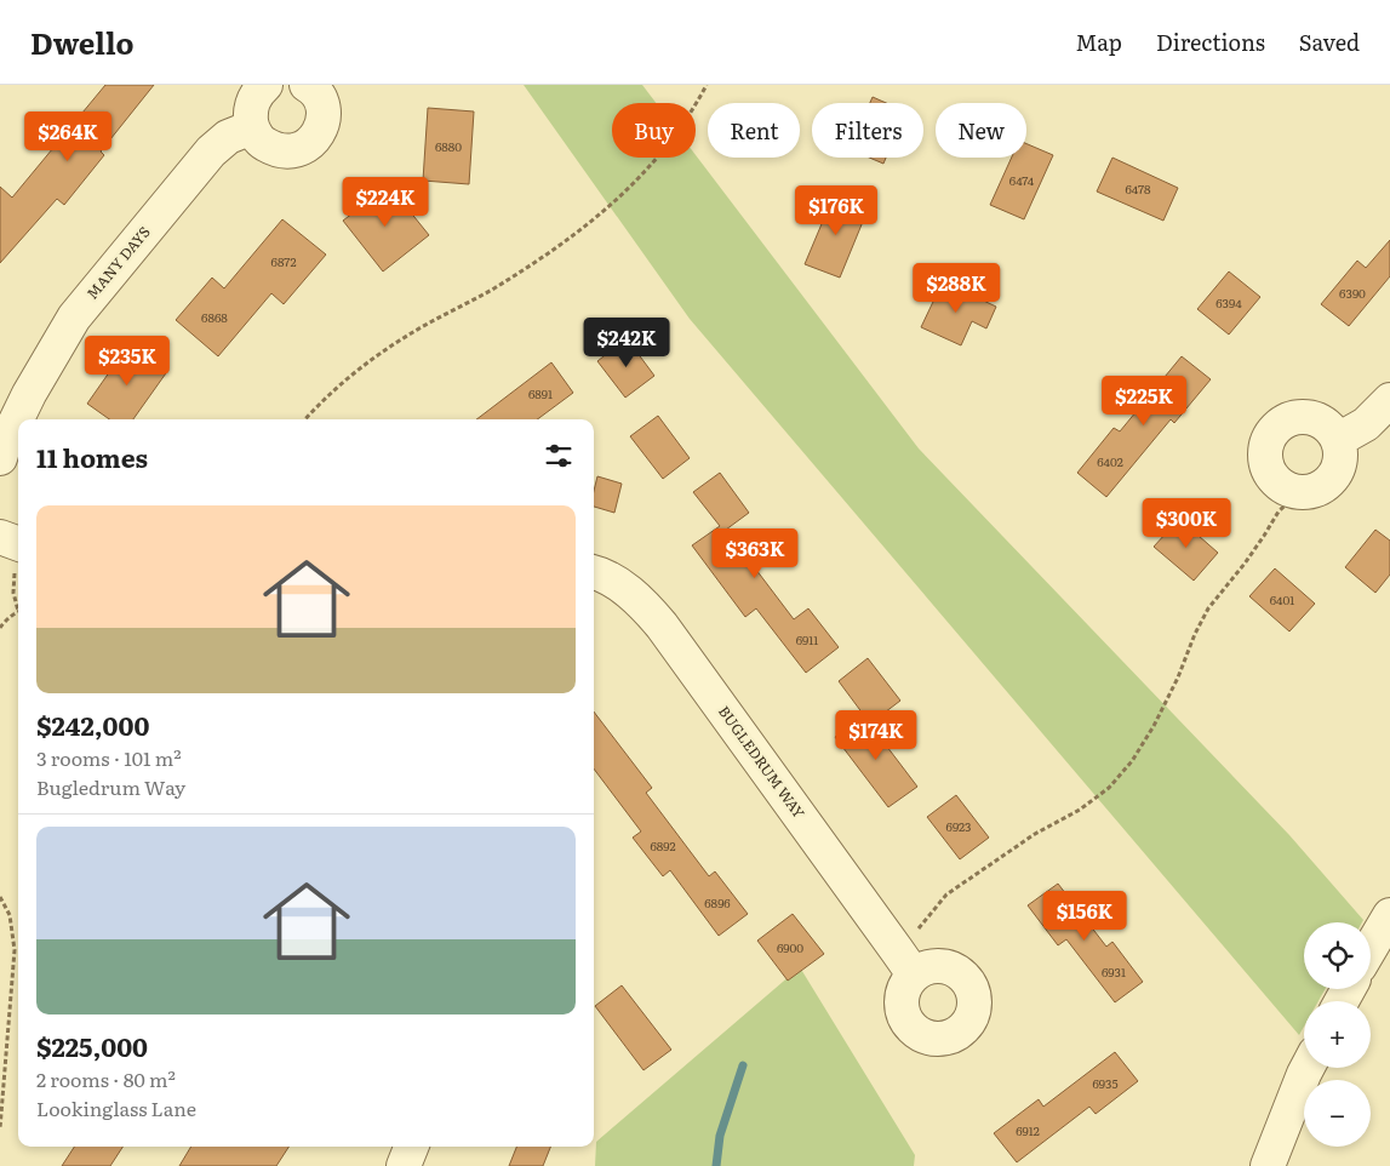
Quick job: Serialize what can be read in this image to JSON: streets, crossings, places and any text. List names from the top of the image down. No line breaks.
{"streets":{"street":["MANY DAYS","BUGLEDRUM WAY"]},"house_numbers":["6880","6474","6478","6872","6390","6394","6868","6891","6402","6401","6911","6923","6892","6896","6900","6931","6935","6912"],"page":{"header":"Dwello","nav":["Map","Directions","Saved"],"chip":["Buy","Rent","Filters","New"],"price":["$264K","$224K","$176K","$288K","$242K","$235K","$225K","$300K","$363K","$174K","$156K"],"heading":"11 homes","list":[{"name":"$242,000","note":"3 rooms · 101 m² · Bugledrum Way"},{"name":"$225,000","note":"2 rooms · 80 m² · Lookinglass Lane"}],"map_buttons":["+","−"]}}
